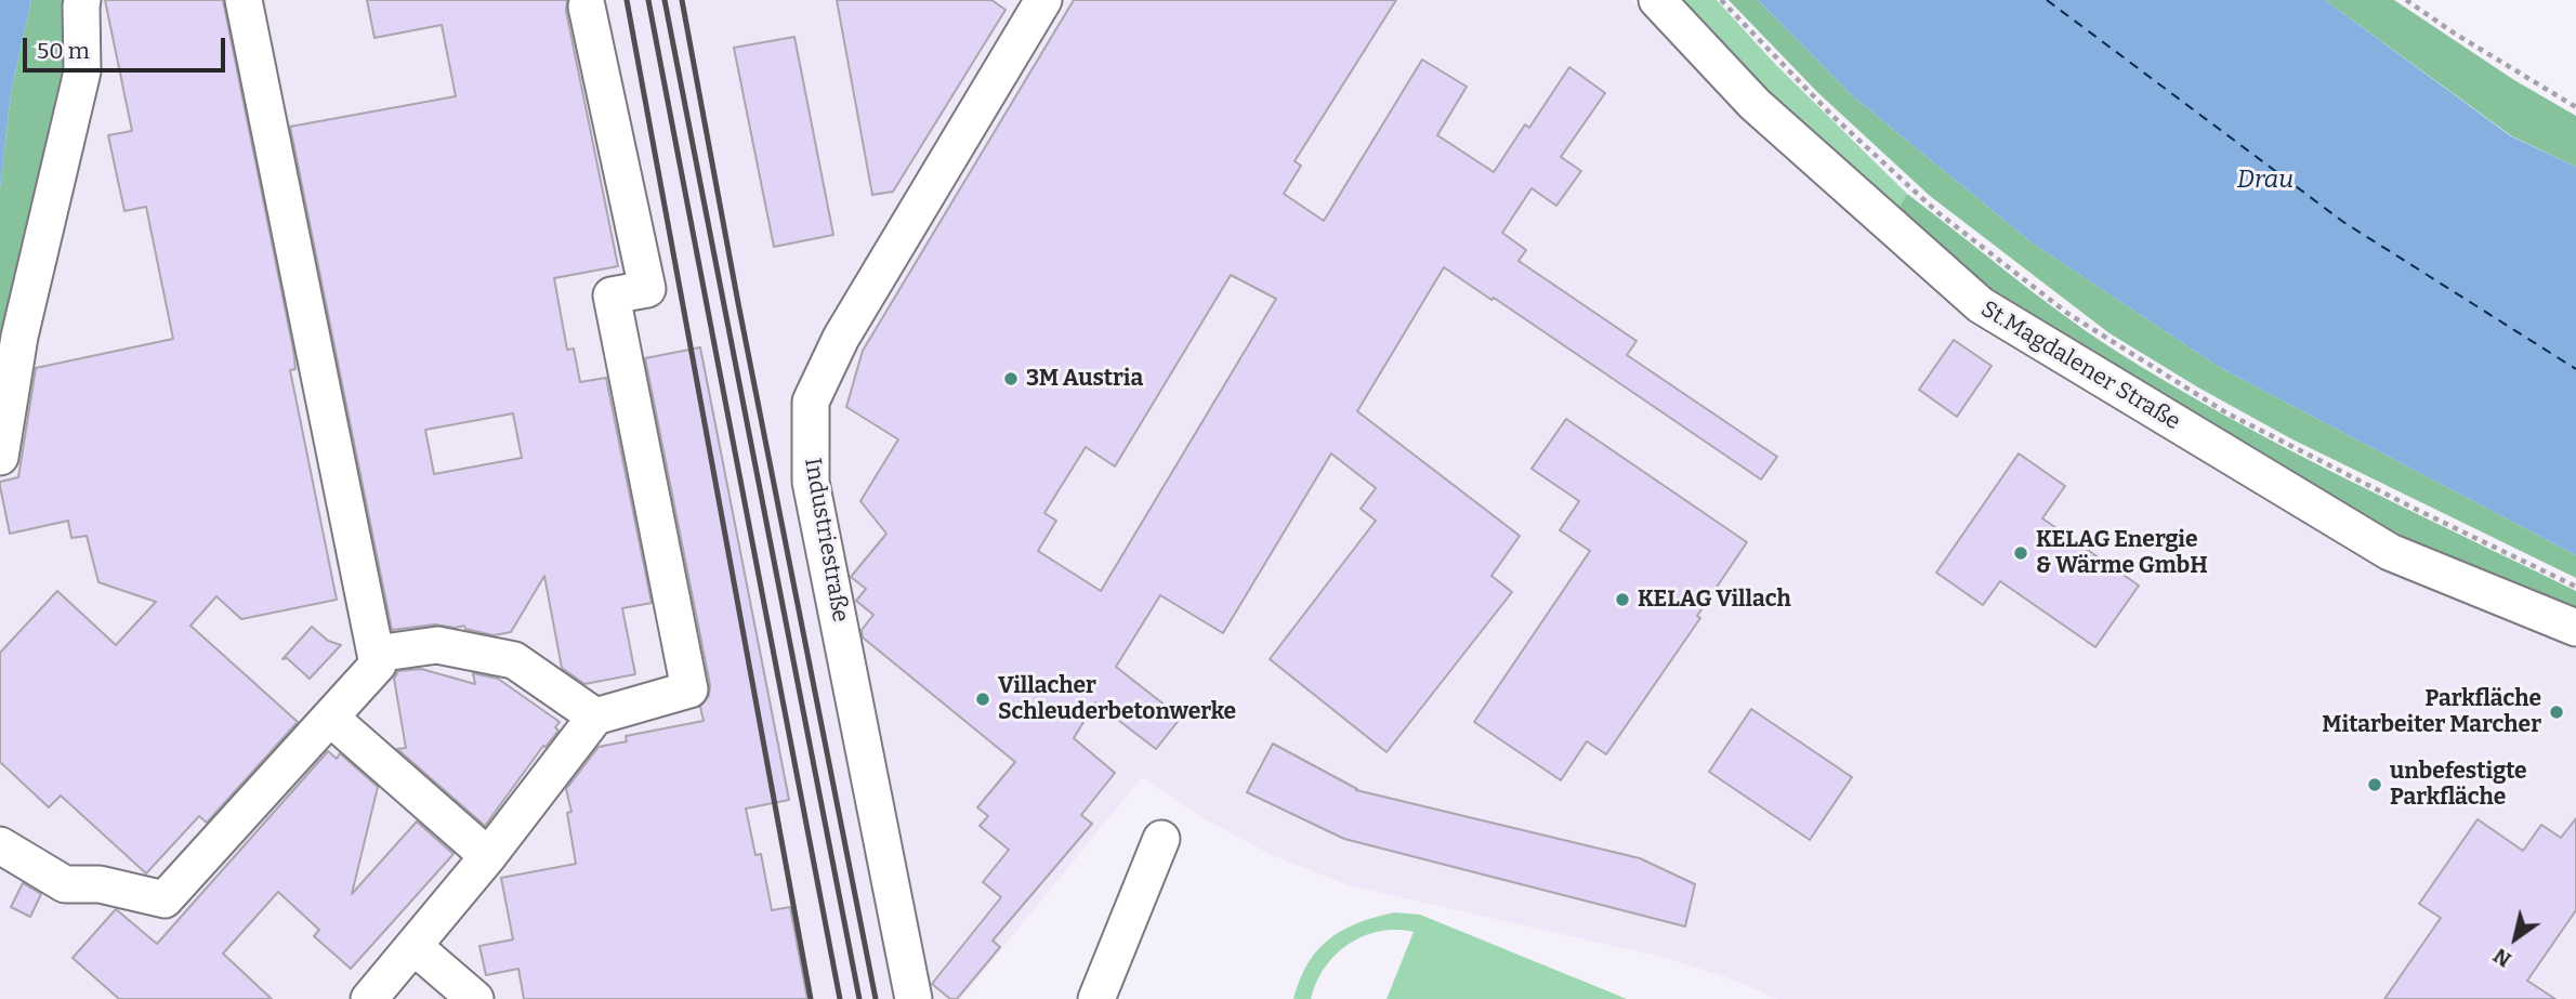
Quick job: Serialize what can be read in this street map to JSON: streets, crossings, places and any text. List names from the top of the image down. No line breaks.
{"streets":{"street":["St.Magdalener Straße","Industriestraße"]},"water":["Drau"],"places":["3M Austria","KELAG Energie & Wärme GmbH","KELAG Villach","Villacher Schleuderbetonwerke","Parkfläche Mitarbeiter Marcher","unbefestigte Parkfläche"],"scale_bar":"50 m","north":"bottom left"}
